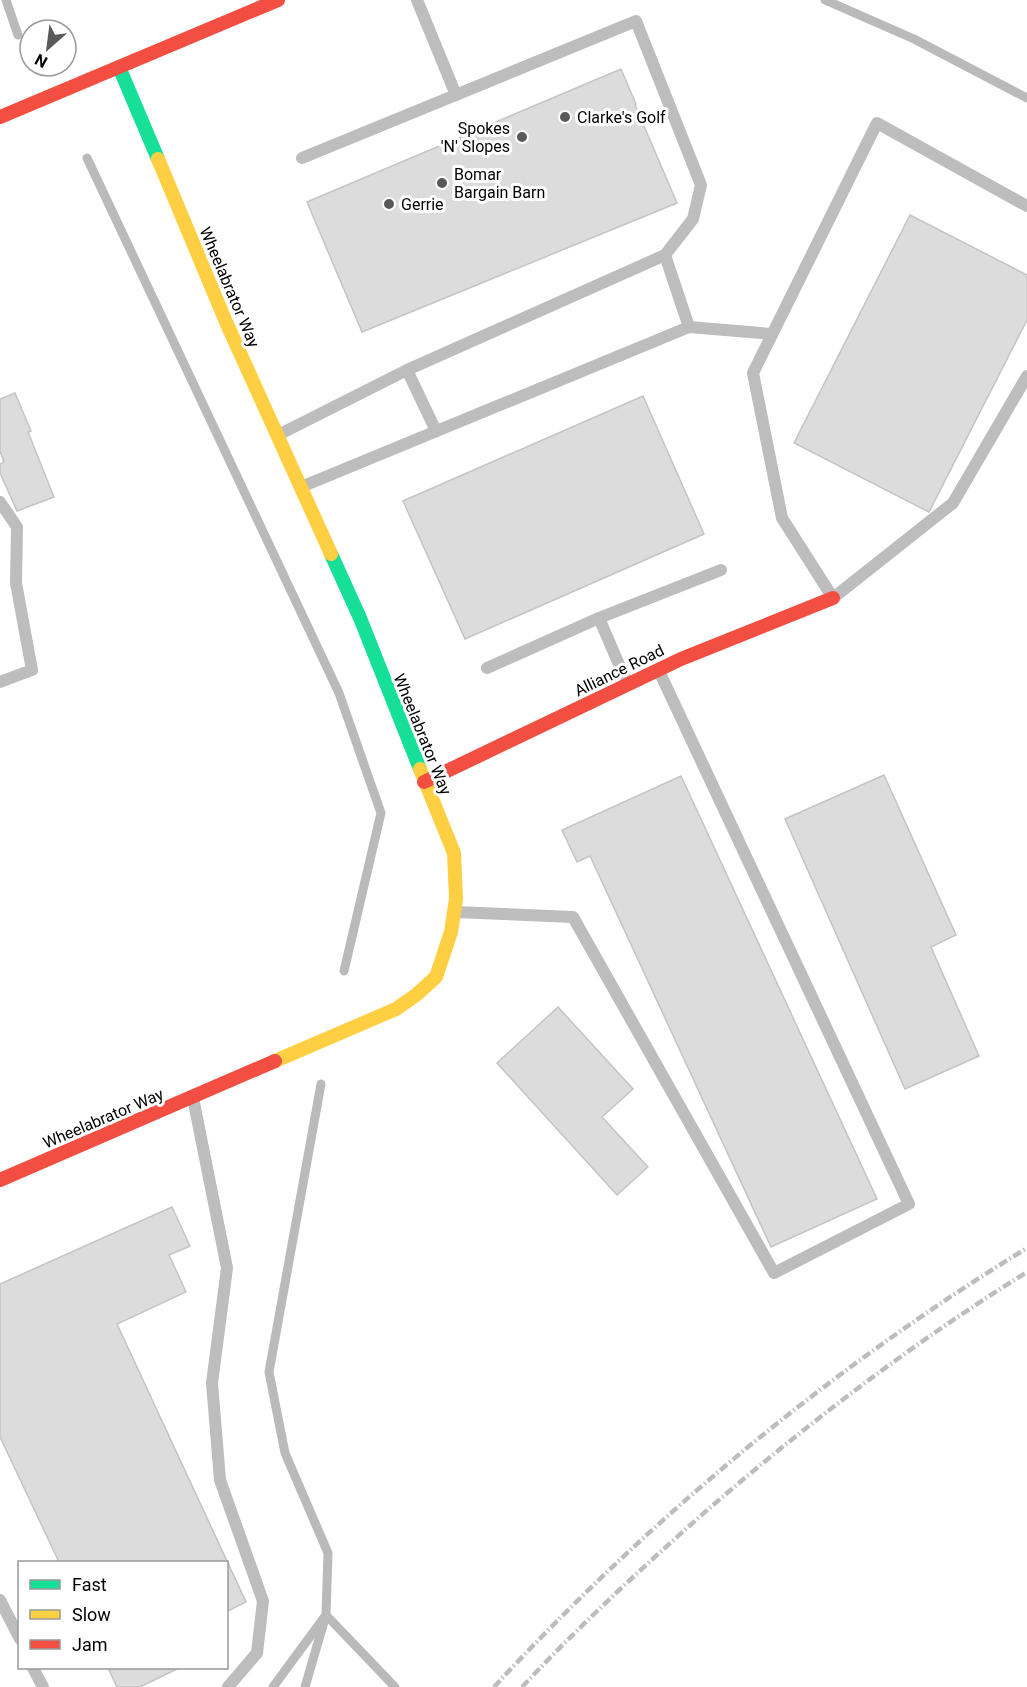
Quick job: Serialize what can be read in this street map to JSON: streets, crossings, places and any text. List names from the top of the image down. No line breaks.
{"streets":{"street":["Wheelabrator Way","Alliance Road"]},"crossings":[["Wheelabrator Way","Alliance Road"]],"places":["Clarke's Golf","Spokes 'N' Slopes","Bomar Bargain Barn","Gerrie"],"legend":["Fast","Slow","Jam"],"north":"bottom left"}
